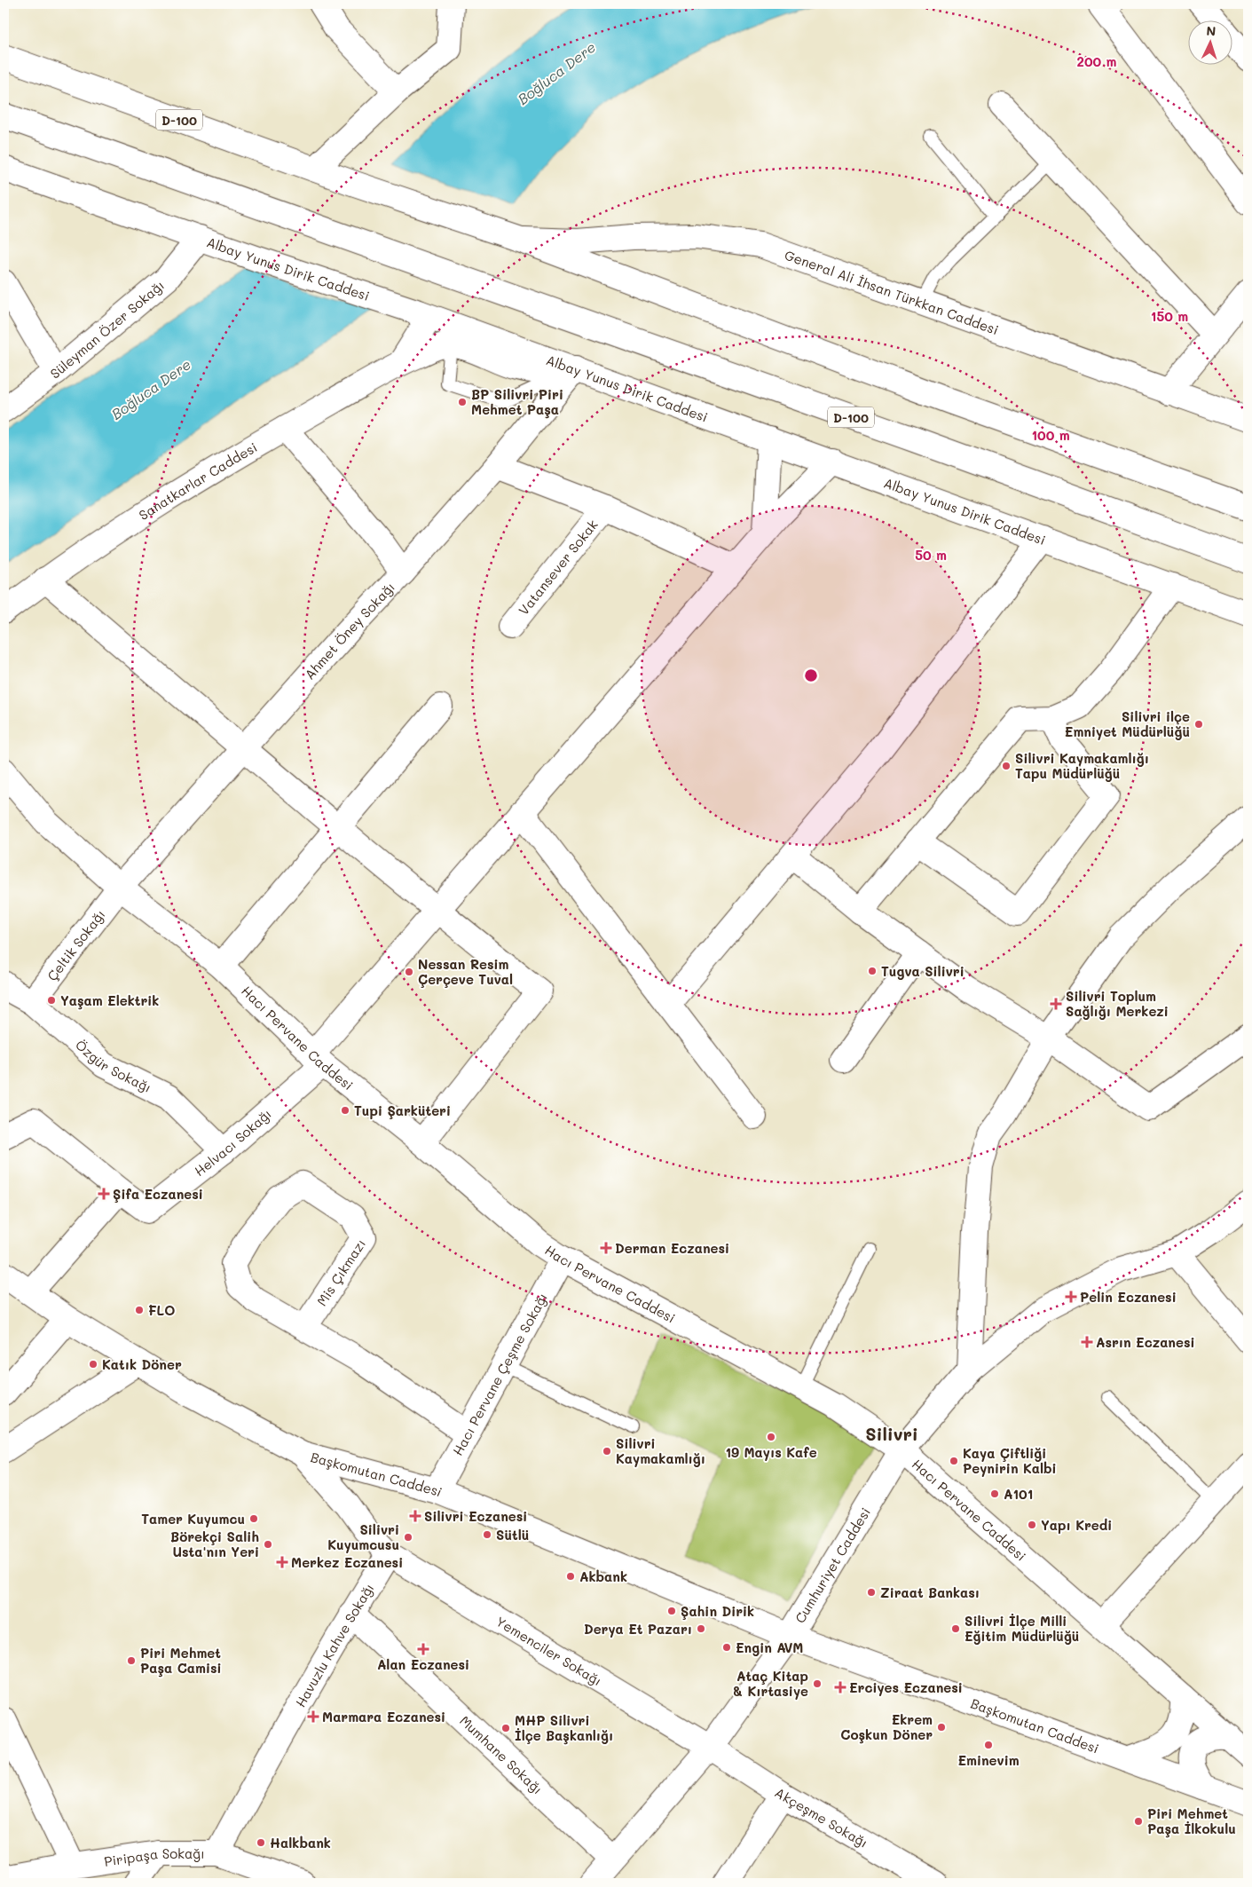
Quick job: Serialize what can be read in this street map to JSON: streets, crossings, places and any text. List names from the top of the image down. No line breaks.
{"streets":{"main road":["D-100","Albay Yunus Dirik Caddesi","General Ali İhsan Türkkan Caddesi","Süleyman Özer Sokağı","Sanatkarlar Caddesi","Vatansever Sokak","Ahmet Öney Sokağı","Çeltik Sokağı","Hacı Pervane Caddesi","Özgür Sokağı","Helvacı Sokağı","Mis Çıkmazı","Hacı Pervane Çeşme Sokağı","Başkomutan Caddesi","Cumhuriyet Caddesi","Havuzlu Kahve Sokağı","Yemenciler Sokağı","Mumhane Sokağı","Akçeşme Sokağı","Piripaşa Sokağı"]},"crossings":[["D-100","General Ali İhsan Türkkan Caddesi"],["Albay Yunus Dirik Caddesi","Süleyman Özer Sokağı"],["Albay Yunus Dirik Caddesi","Ahmet Öney Sokağı"],["Albay Yunus Dirik Caddesi","Helvacı Sokağı"],["Ahmet Öney Sokağı","Çeltik Sokağı"],["Ahmet Öney Sokağı","Hacı Pervane Caddesi"],["Çeltik Sokağı","Hacı Pervane Caddesi"],["Çeltik Sokağı","Özgür Sokağı"],["Hacı Pervane Caddesi","Helvacı Sokağı"],["Hacı Pervane Caddesi","Hacı Pervane Çeşme Sokağı"],["Hacı Pervane Caddesi","Cumhuriyet Caddesi"],["Özgür Sokağı","Helvacı Sokağı"],["Mis Çıkmazı","Hacı Pervane Çeşme Sokağı"],["Hacı Pervane Çeşme Sokağı","Başkomutan Caddesi"],["Başkomutan Caddesi","Cumhuriyet Caddesi"],["Cumhuriyet Caddesi","Yemenciler Sokağı"],["Cumhuriyet Caddesi","Mumhane Sokağı"],["Cumhuriyet Caddesi","Akçeşme Sokağı"],["Havuzlu Kahve Sokağı","Yemenciler Sokağı"],["Havuzlu Kahve Sokağı","Mumhane Sokağı"],["Havuzlu Kahve Sokağı","Piripaşa Sokağı"],["Yemenciler Sokağı","Akçeşme Sokağı"]],"districts":["Silivri"],"water":["Boğluca Dere"],"places":{"other":["BP Silivri Piri Mehmet Paşa","Silivri ilçe Emniyet Müdürlüğü","Silivri Kaymakamlığı Tapu Müdürlüğü","Tugva Silivri","Nessan Resim Çerçeve Tuval","Yaşam Elektrik","Tupi Şarküteri","FLO","Katık Döner","19 Mayıs Kafe","Silivri Kaymakamlığı","Kaya Çiftliği Peynirin Kalbi","A101","Tamer Kuyumcu","Yapı Kredi","Sütlü","Silivri Kuyumcusu","Börekçi Salih Usta'nın Yeri","Akbank","Ziraat Bankası","Şahin Dirik","Derya Et Pazarı","Silivri İlçe Milli Eğitim Müdürlüğü","Engin AVM","Piri Mehmet Paşa Camisi","Ataç Kitap & Kırtasiye","Ekrem Coşkun Döner","MHP Silivri İlçe Başkanlığı","Eminevim","Piri Mehmet Paşa İlkokulu","Halkbank"],"health":["Silivri Toplum Sağlığı Merkezi","Şifa Eczanesi","Derman Eczanesi","Pelin Eczanesi","Asrın Eczanesi","Silivri Eczanesi","Merkez Eczanesi","Alan Eczanesi","Erciyes Eczanesi","Marmara Eczanesi"]},"north":"top","rings":["200 m","150 m","100 m","50 m"]}
